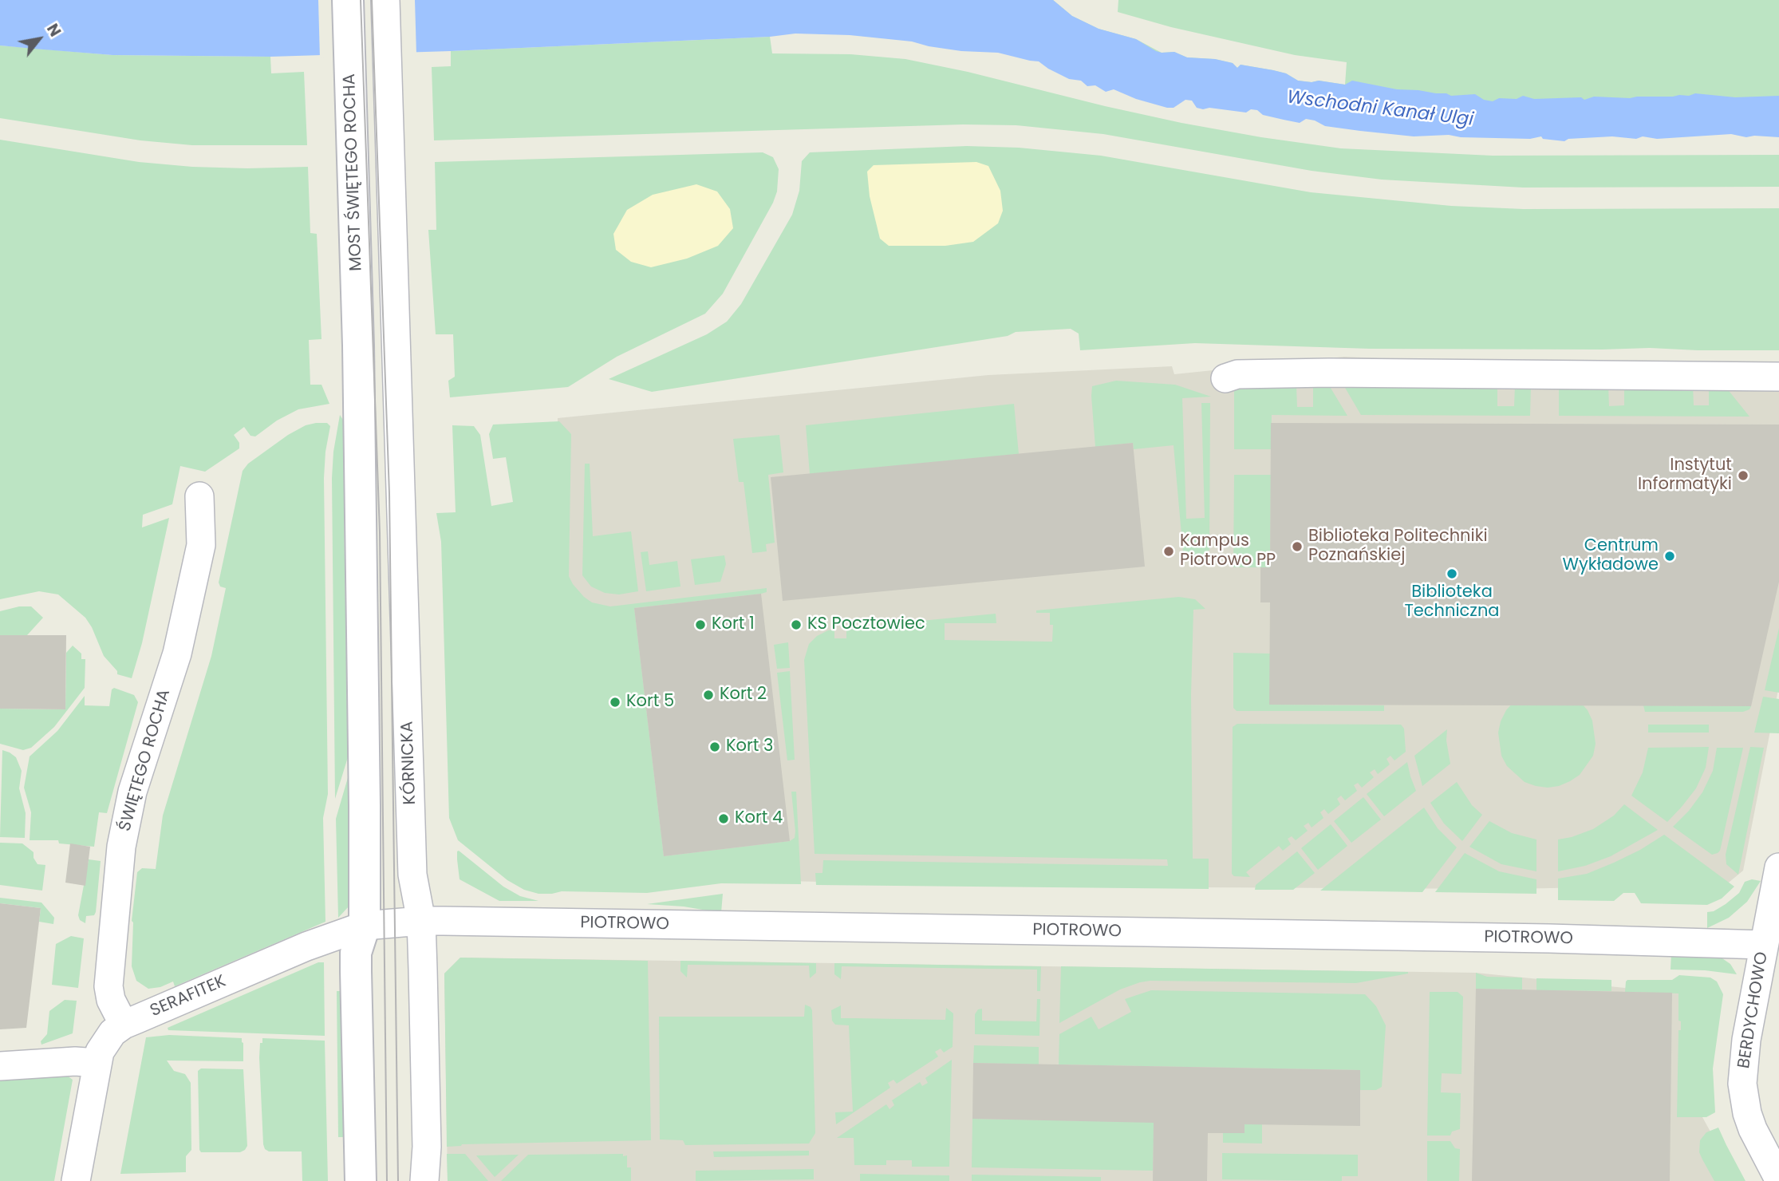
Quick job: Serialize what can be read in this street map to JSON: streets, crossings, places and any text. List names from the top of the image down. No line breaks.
{"streets":{"street":["MOST ŚWIĘTEGO ROCHA","ŚWIĘTEGO ROCHA","KÓRNICKA","PIOTROWO","SERAFITEK","BERDYCHOWO"]},"crossings":[["MOST ŚWIĘTEGO ROCHA","PIOTROWO"],["MOST ŚWIĘTEGO ROCHA","SERAFITEK"],["ŚWIĘTEGO ROCHA","SERAFITEK"],["KÓRNICKA","PIOTROWO"],["PIOTROWO","SERAFITEK"],["PIOTROWO","BERDYCHOWO"]],"water":["Wschodni Kanał Ulgi"],"places":["Instytut Informatyki","Biblioteka Politechniki Poznańskiej","Kampus Piotrowo PP","Centrum Wykładowe","Biblioteka Techniczna","Kort 1","KS Pocztowiec","Kort 2","Kort 5","Kort 3","Kort 4"],"north":"top right"}
